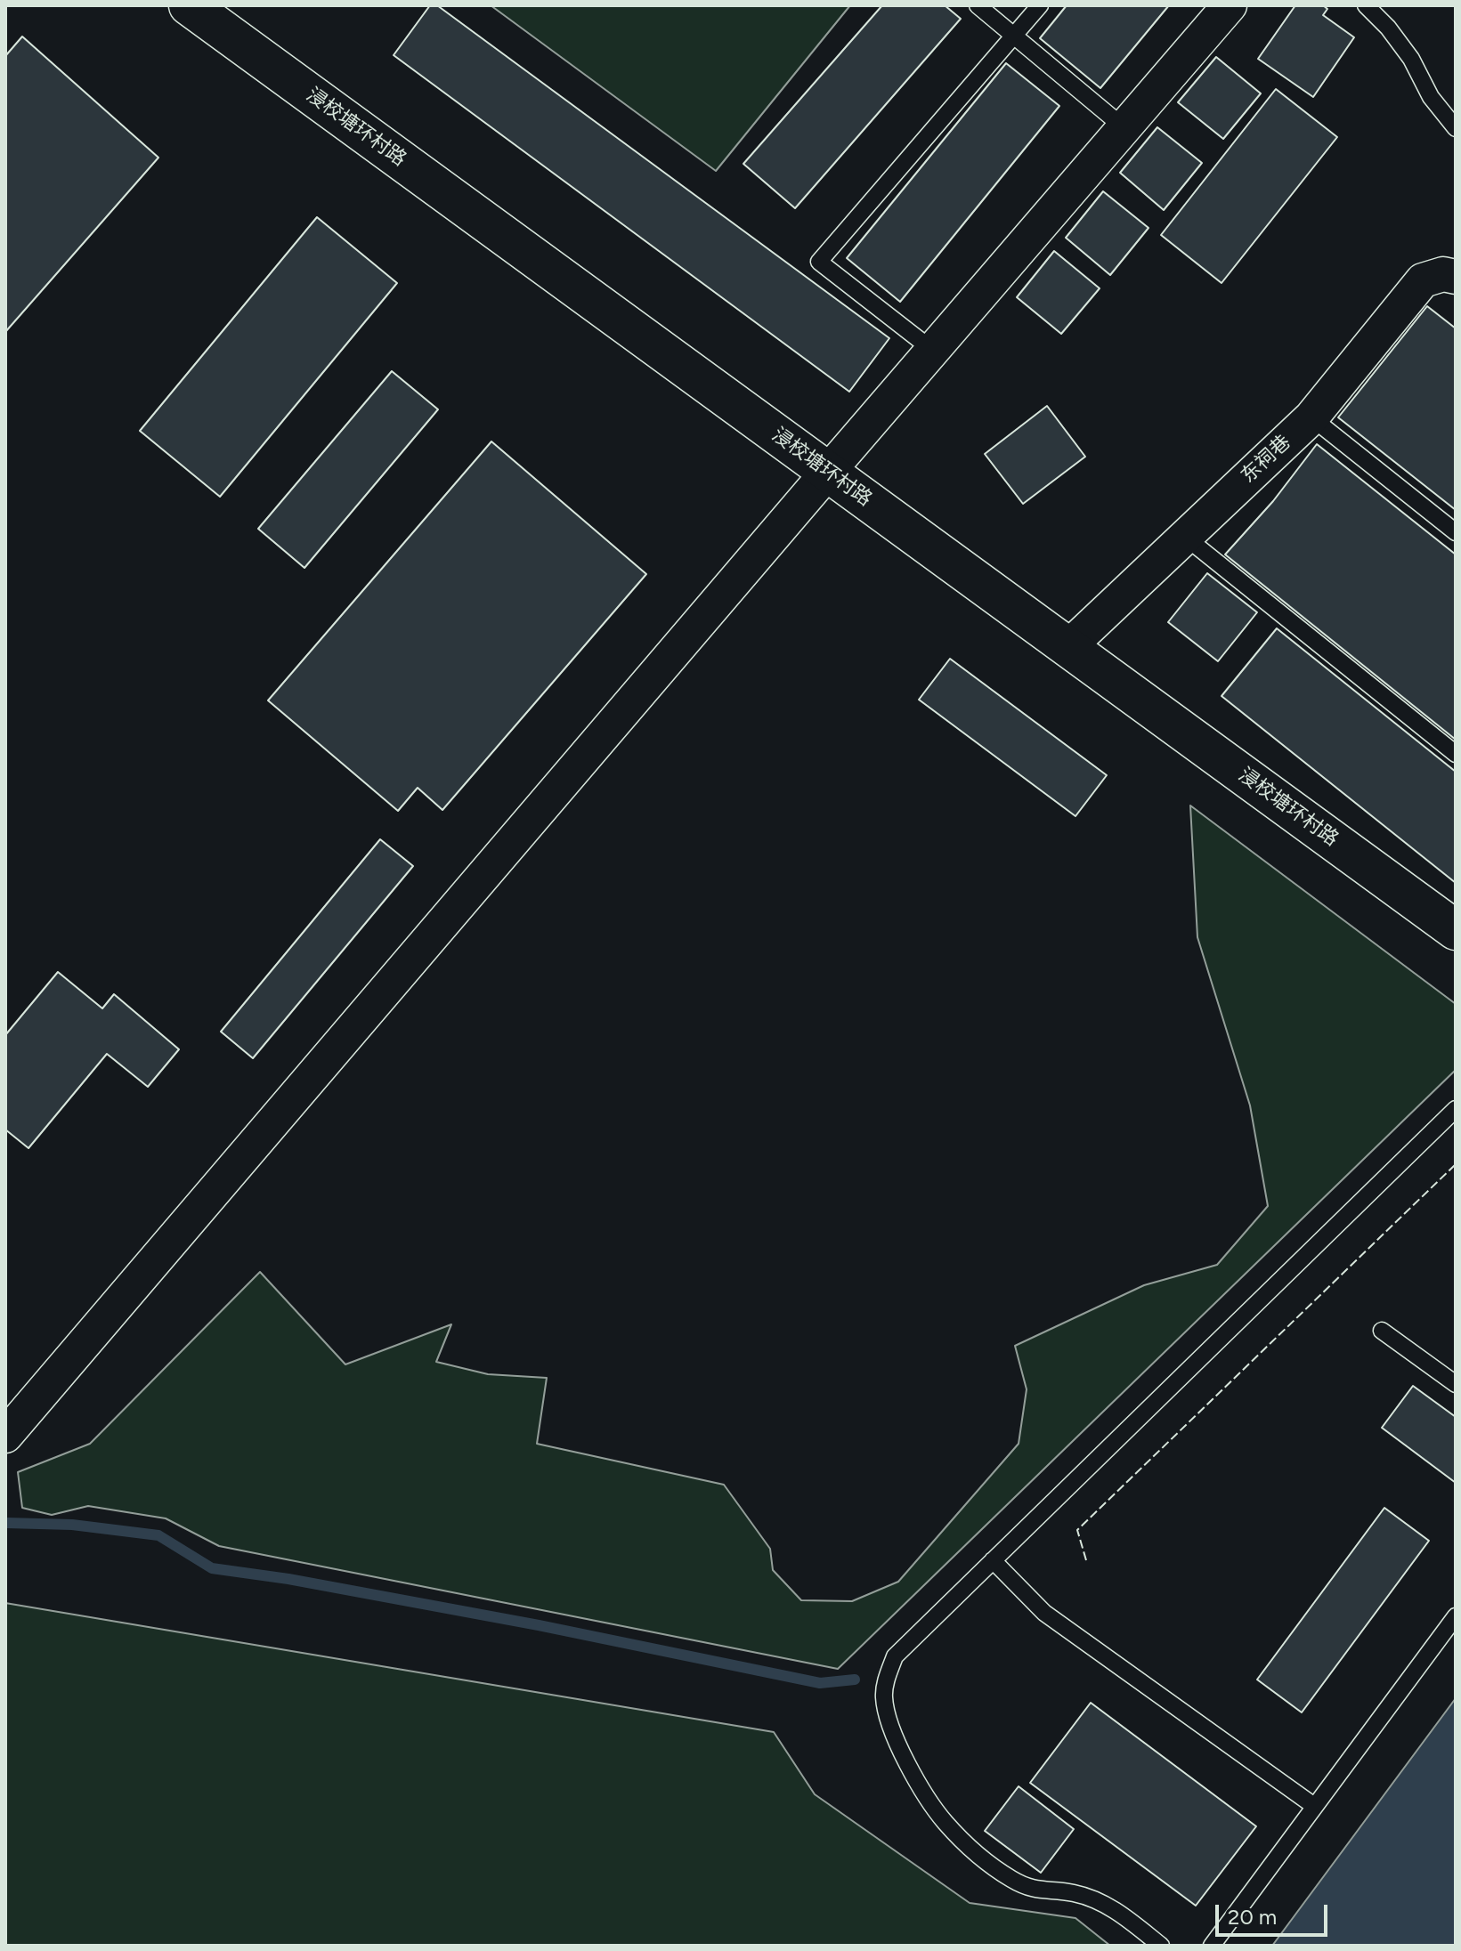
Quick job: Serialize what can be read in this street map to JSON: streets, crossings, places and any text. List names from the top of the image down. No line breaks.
{"streets":{"street":["浸校塘环村路","东祠巷"]},"crossings":[["浸校塘环村路","东祠巷"]],"scale_bar":"20 m"}
